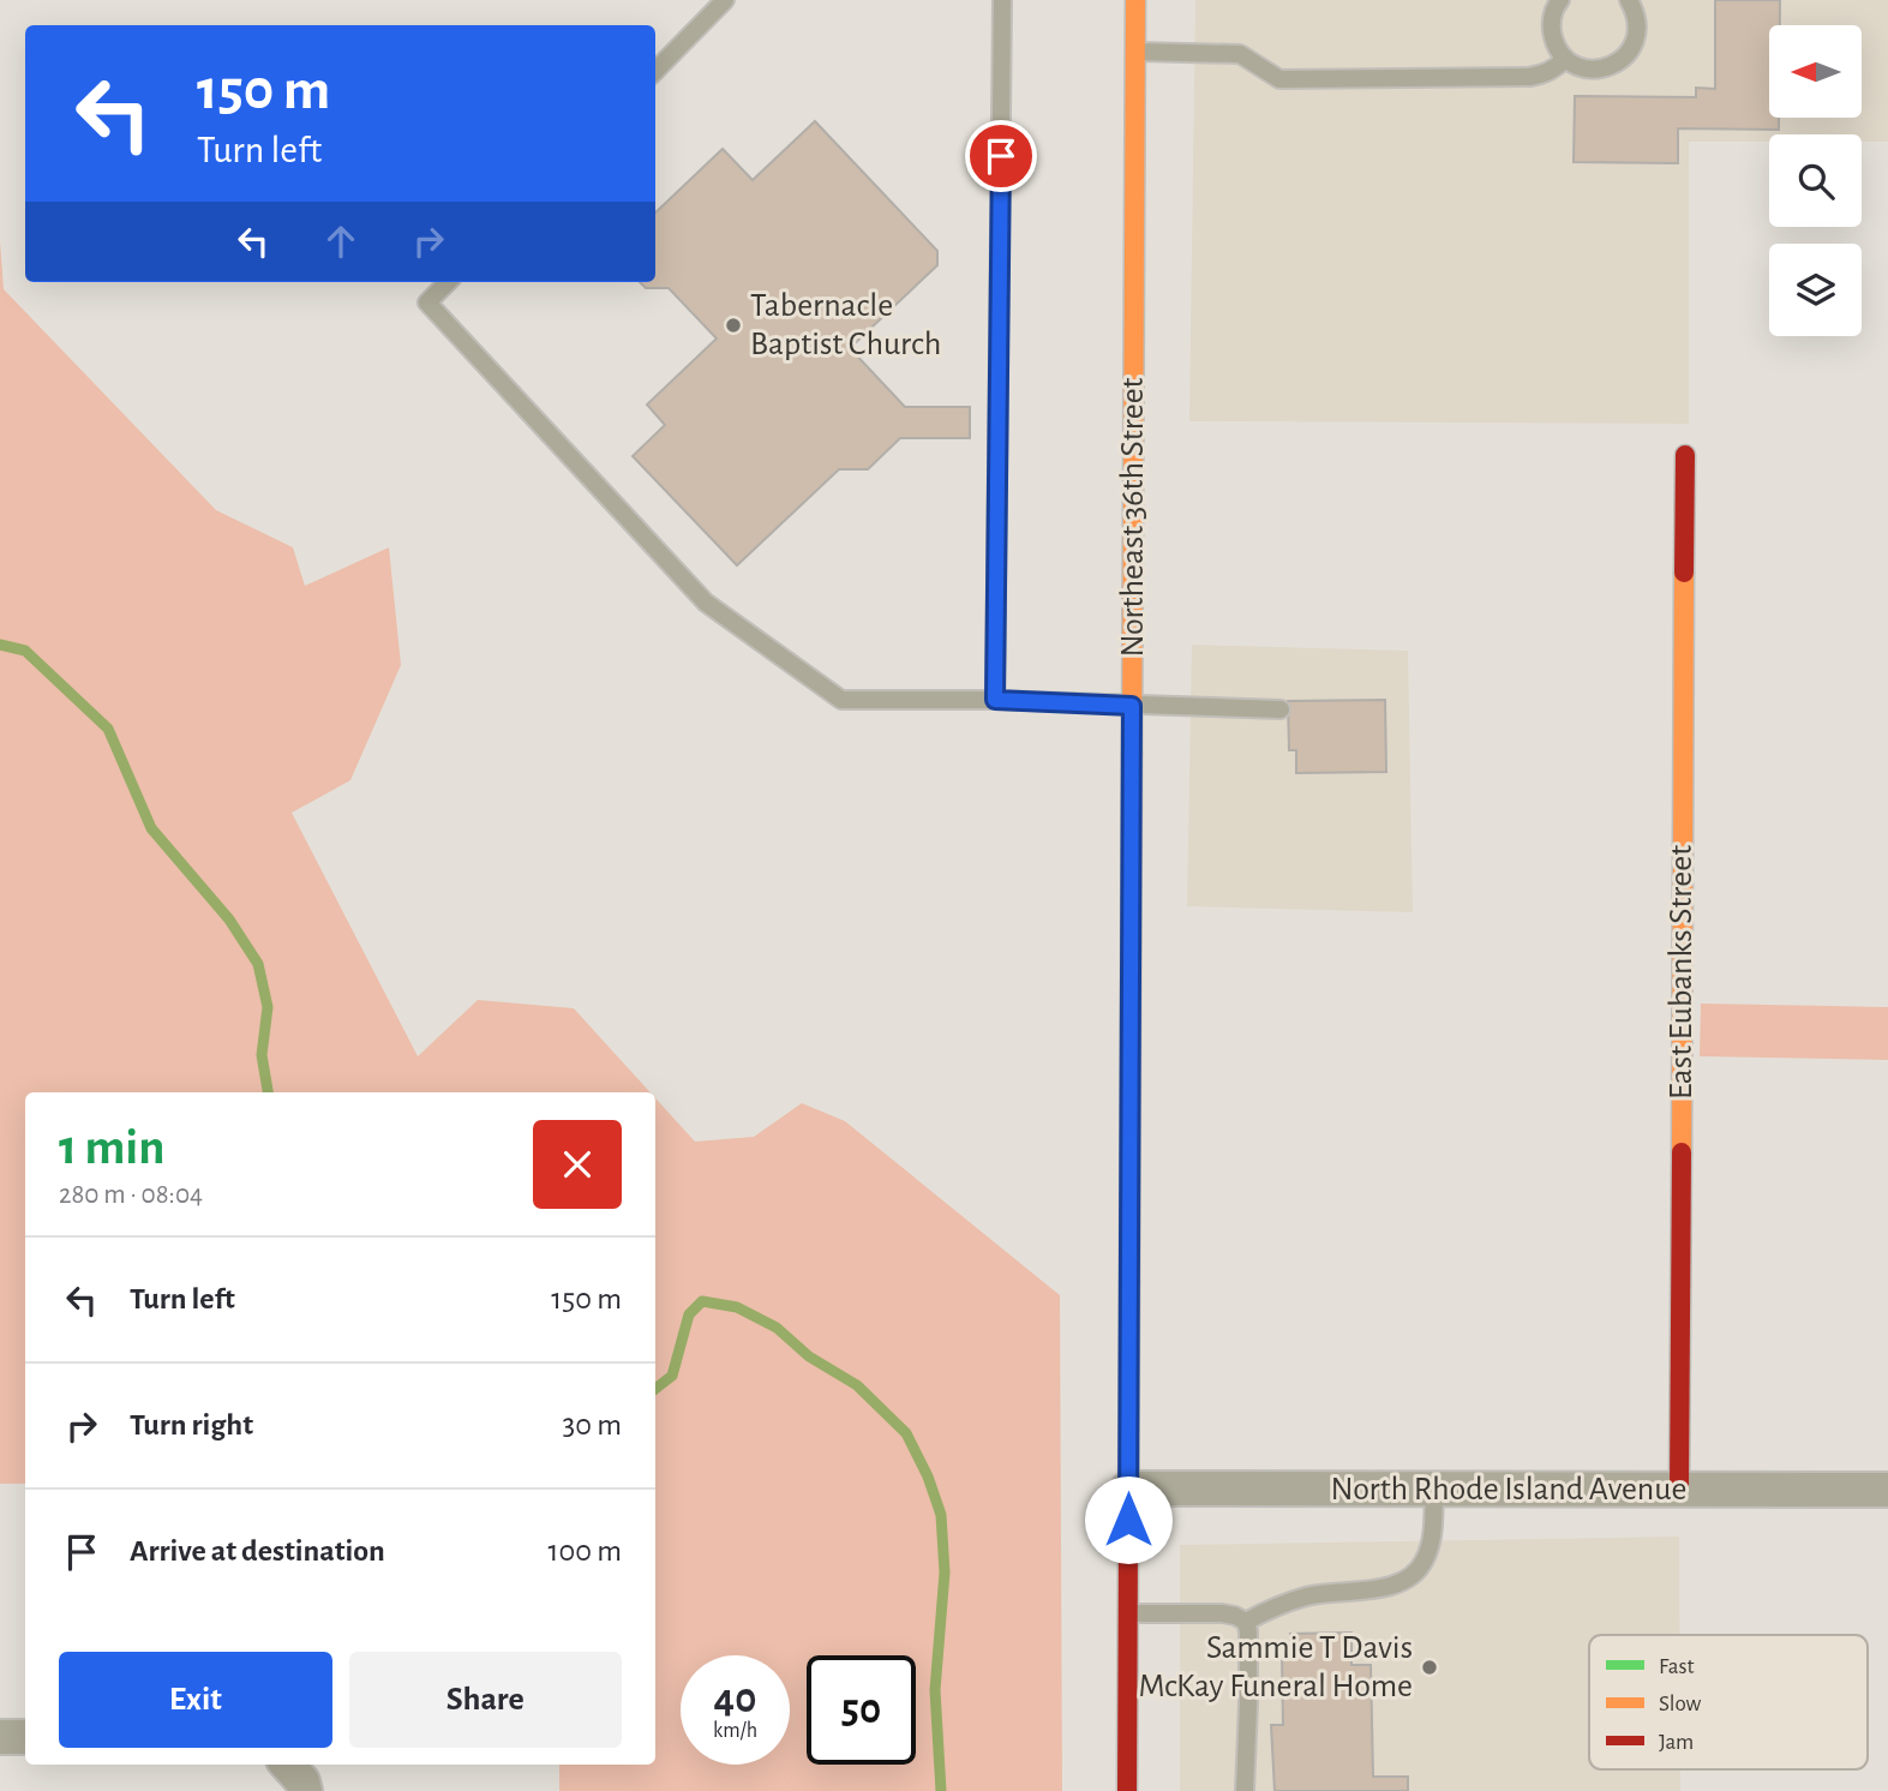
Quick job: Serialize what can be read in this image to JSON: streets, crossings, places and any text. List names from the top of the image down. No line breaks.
{"streets":{"main road":["Northeast 36th Street","East Eubanks Street"],"street":["North Rhode Island Avenue"]},"crossings":[["Northeast 36th Street","North Rhode Island Avenue"],["East Eubanks Street","North Rhode Island Avenue"]],"places":["Tabernacle Baptist Church","Sammie T Davis McKay Funeral Home"],"legend":["Fast","Slow","Jam"],"north":"left","page":{"turn":["150 m","Turn left"],"heading":["1 min","280 m · 08:04"],"list":[{"name":"Turn left","value":"150 m"},{"name":"Turn right","value":"30 m"},{"name":"Arrive at destination","value":"100 m"}],"buttons":["Exit","Share"],"speed":"40 km/h","limit":"50"}}
